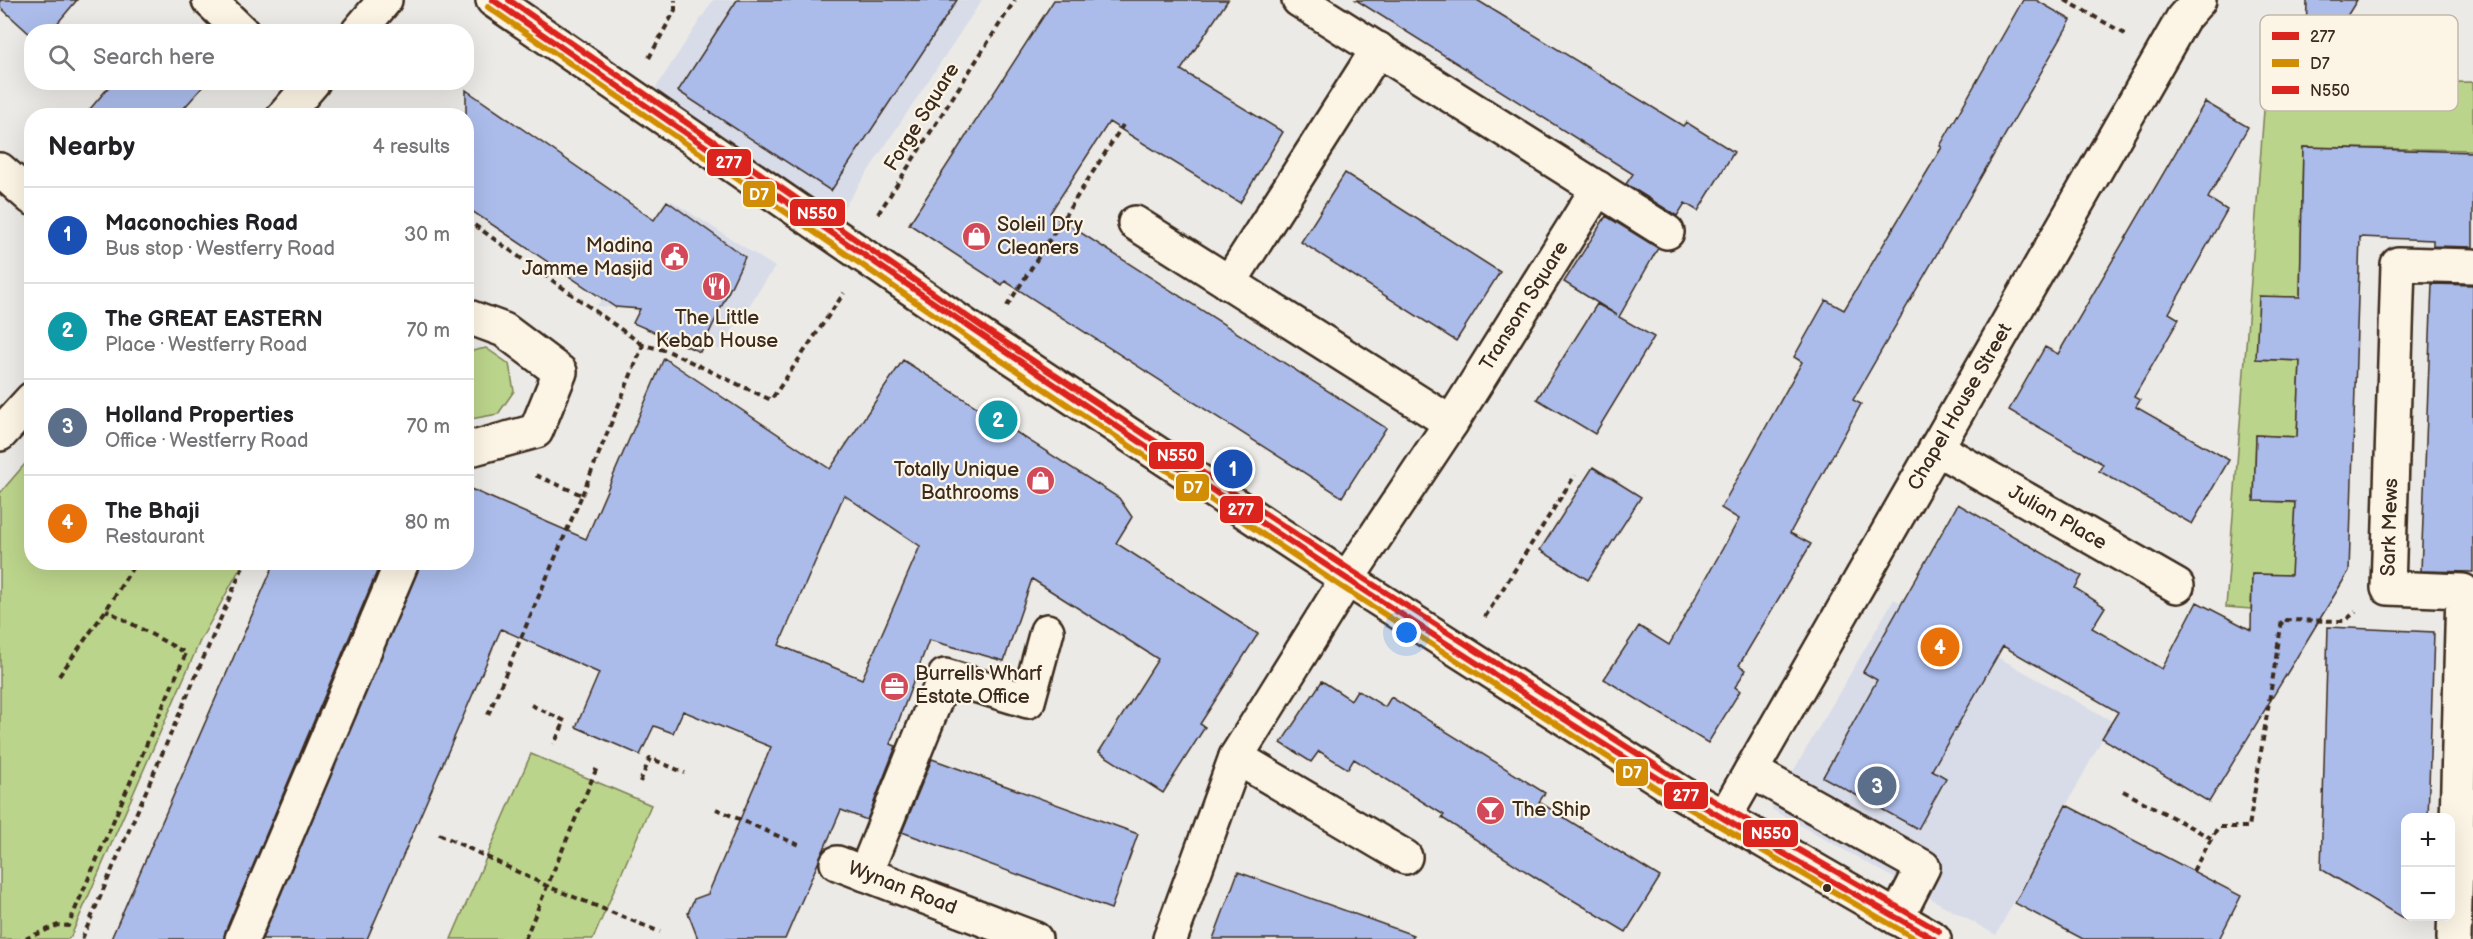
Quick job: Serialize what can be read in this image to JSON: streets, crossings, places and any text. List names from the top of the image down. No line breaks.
{"streets":{"street":["Transom Square","Chapel House Street","Julian Place","Sark Mews","Wynan Road"],"path":["Forge Square"]},"crossings":[["Chapel House Street","Julian Place"]],"places":{"shop":["Soleil Dry Cleaners","Totally Unique Bathrooms"],"public building":["Madina Jamme Masjid"],"restaurant":["The Little Kebab House"],"office":["Burrells Wharf Estate Office"],"bar":["The Ship"]},"lines":["transit line 277","transit line N550","transit line D7"],"legend":["277","D7","N550"],"page":{"search":"Search here","heading":["Nearby","4 results"],"list":[{"mark":"1","name":"Maconochies Road","note":"Bus stop · Westferry Road","value":"30 m"},{"mark":"2","name":"The GREAT EASTERN","note":"Place · Westferry Road","value":"70 m"},{"mark":"3","name":"Holland Properties","note":"Office · Westferry Road","value":"70 m"},{"mark":"4","name":"The Bhaji","note":"Restaurant","value":"80 m"}],"pins":["2","1","4","3"],"map_buttons":["+","−"]}}
